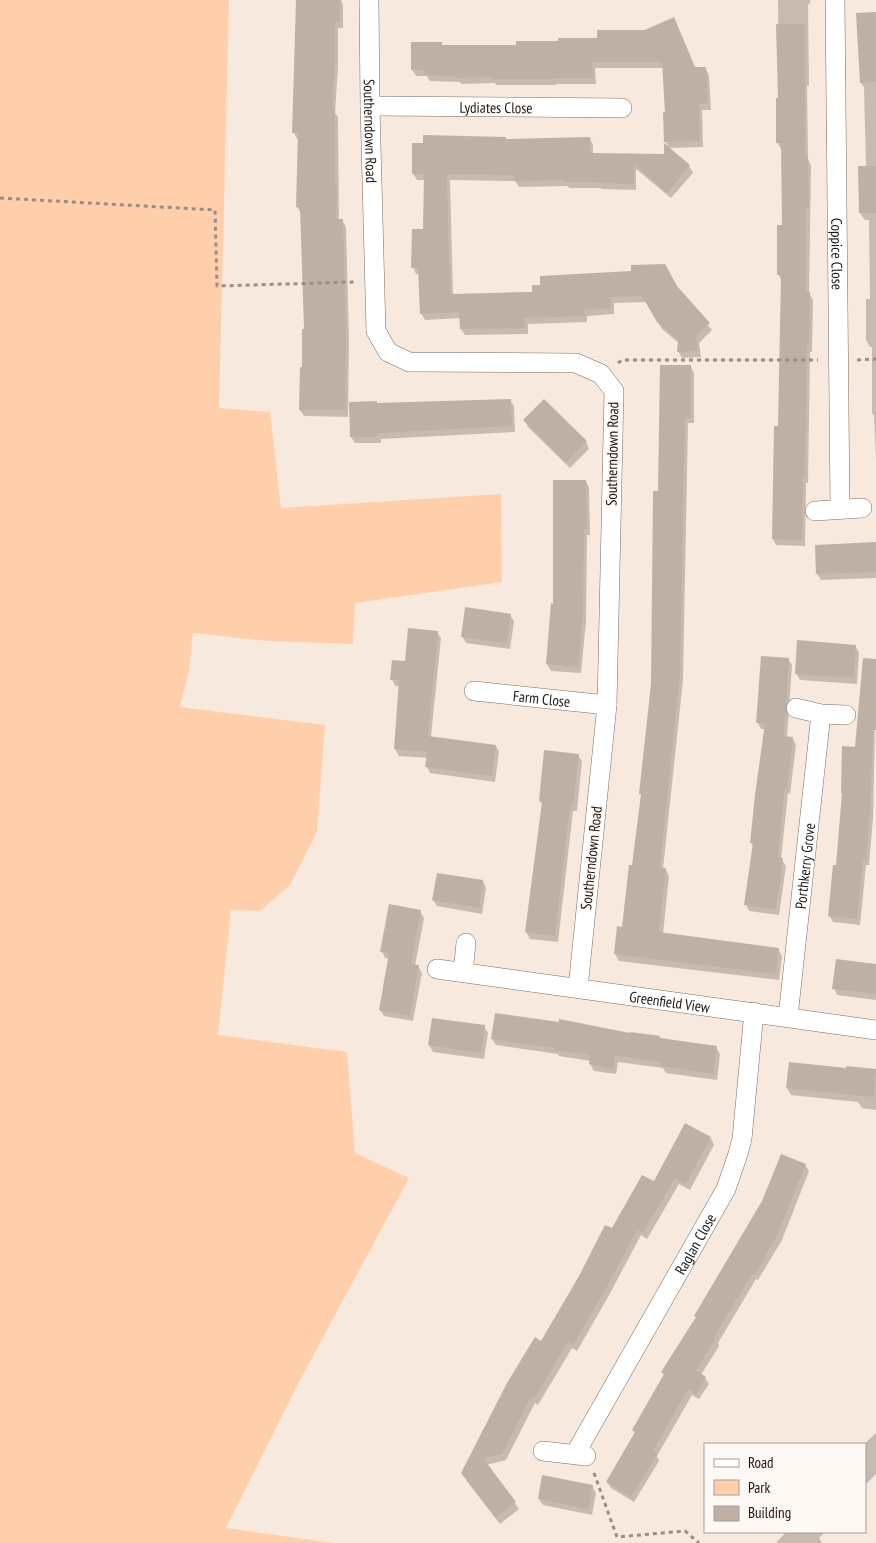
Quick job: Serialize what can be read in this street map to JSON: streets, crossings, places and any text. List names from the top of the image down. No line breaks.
{"streets":{"street":["Lydiates Close","Southerndown Road","Coppice Close","Farm Close","Porthkerry Grove","Greenfield View","Raglan Close"]},"crossings":[["Lydiates Close","Southerndown Road"],["Southerndown Road","Farm Close"],["Southerndown Road","Greenfield View"],["Porthkerry Grove","Greenfield View"],["Greenfield View","Raglan Close"]],"legend":["Road","Park","Building"]}
